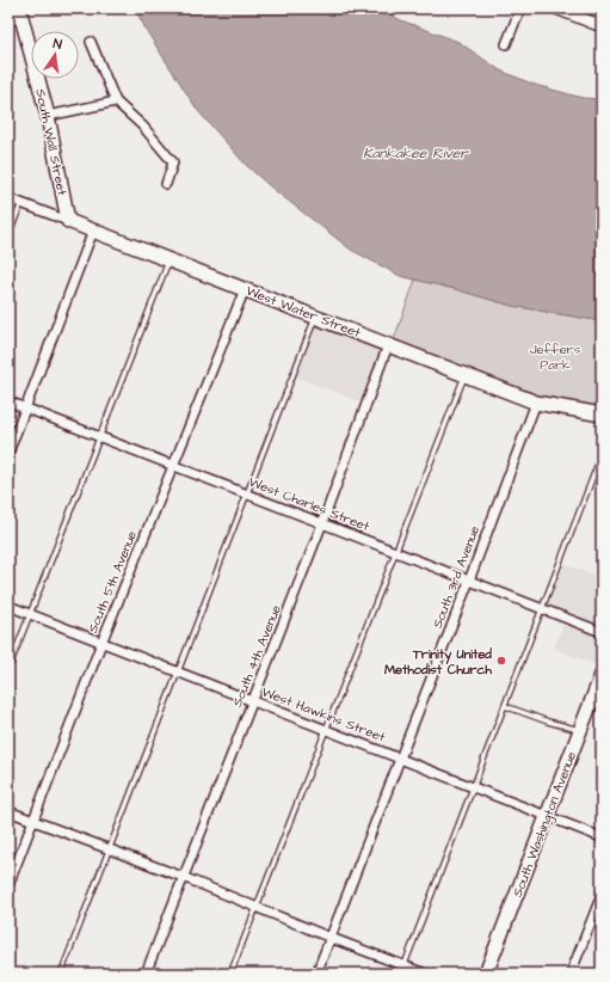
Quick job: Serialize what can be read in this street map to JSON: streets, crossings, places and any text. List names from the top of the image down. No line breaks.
{"streets":{"main road":["South Wall Street","West Water Street","South Washington Avenue"],"street":["West Charles Street","South 3rd Avenue","South 5th Avenue","South 4th Avenue","West Hawkins Street"]},"crossings":[["South Wall Street","West Water Street"],["West Water Street","South 3rd Avenue"],["West Water Street","South 5th Avenue"],["West Water Street","South 4th Avenue"],["West Charles Street","South 3rd Avenue"],["West Charles Street","South 5th Avenue"],["West Charles Street","South 4th Avenue"],["South 3rd Avenue","West Hawkins Street"],["South 5th Avenue","West Hawkins Street"],["South 4th Avenue","West Hawkins Street"],["West Hawkins Street","South Washington Avenue"]],"water":["Kankakee River"],"parks":["Jeffers Park"],"places":["Trinity United Methodist Church"],"north":"top"}
